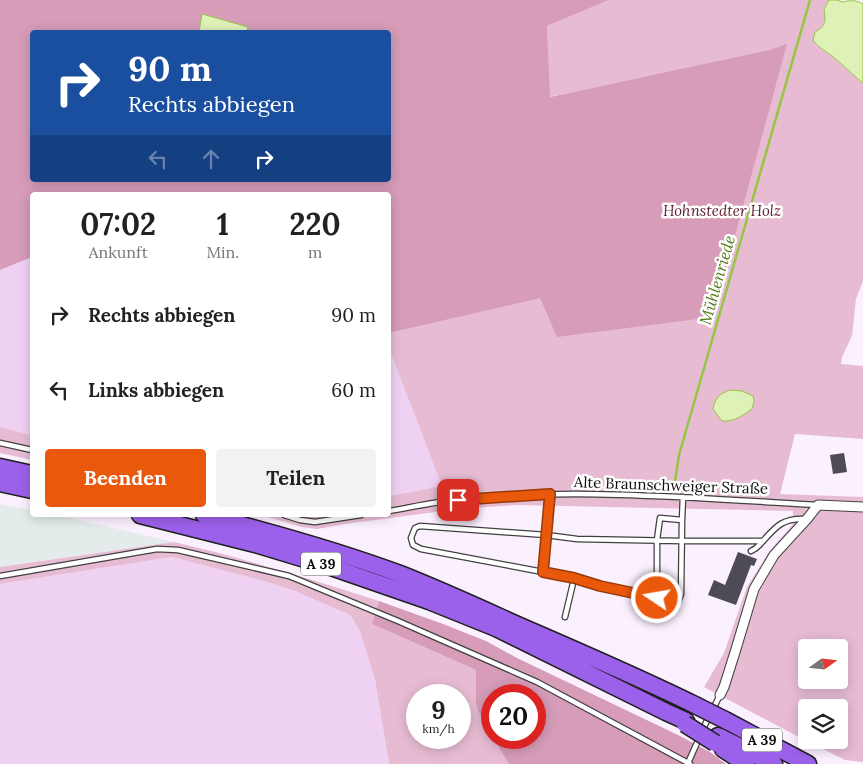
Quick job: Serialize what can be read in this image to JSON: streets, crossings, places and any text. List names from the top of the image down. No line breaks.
{"streets":{"highway":["A 39"],"street":["Alte Braunschweiger Straße"]},"water":["Mühlenriede"],"parks":["Hohnstedter Holz"],"north":"right","page":{"turn":["90 m","Rechts abbiegen"],"eta":["07:02","Ankunft","1","Min.","220","m"],"list":[{"name":"Rechts abbiegen","value":"90 m"},{"name":"Links abbiegen","value":"60 m"}],"buttons":["Beenden","Teilen"],"speed":"9 km/h","limit":"20"}}
